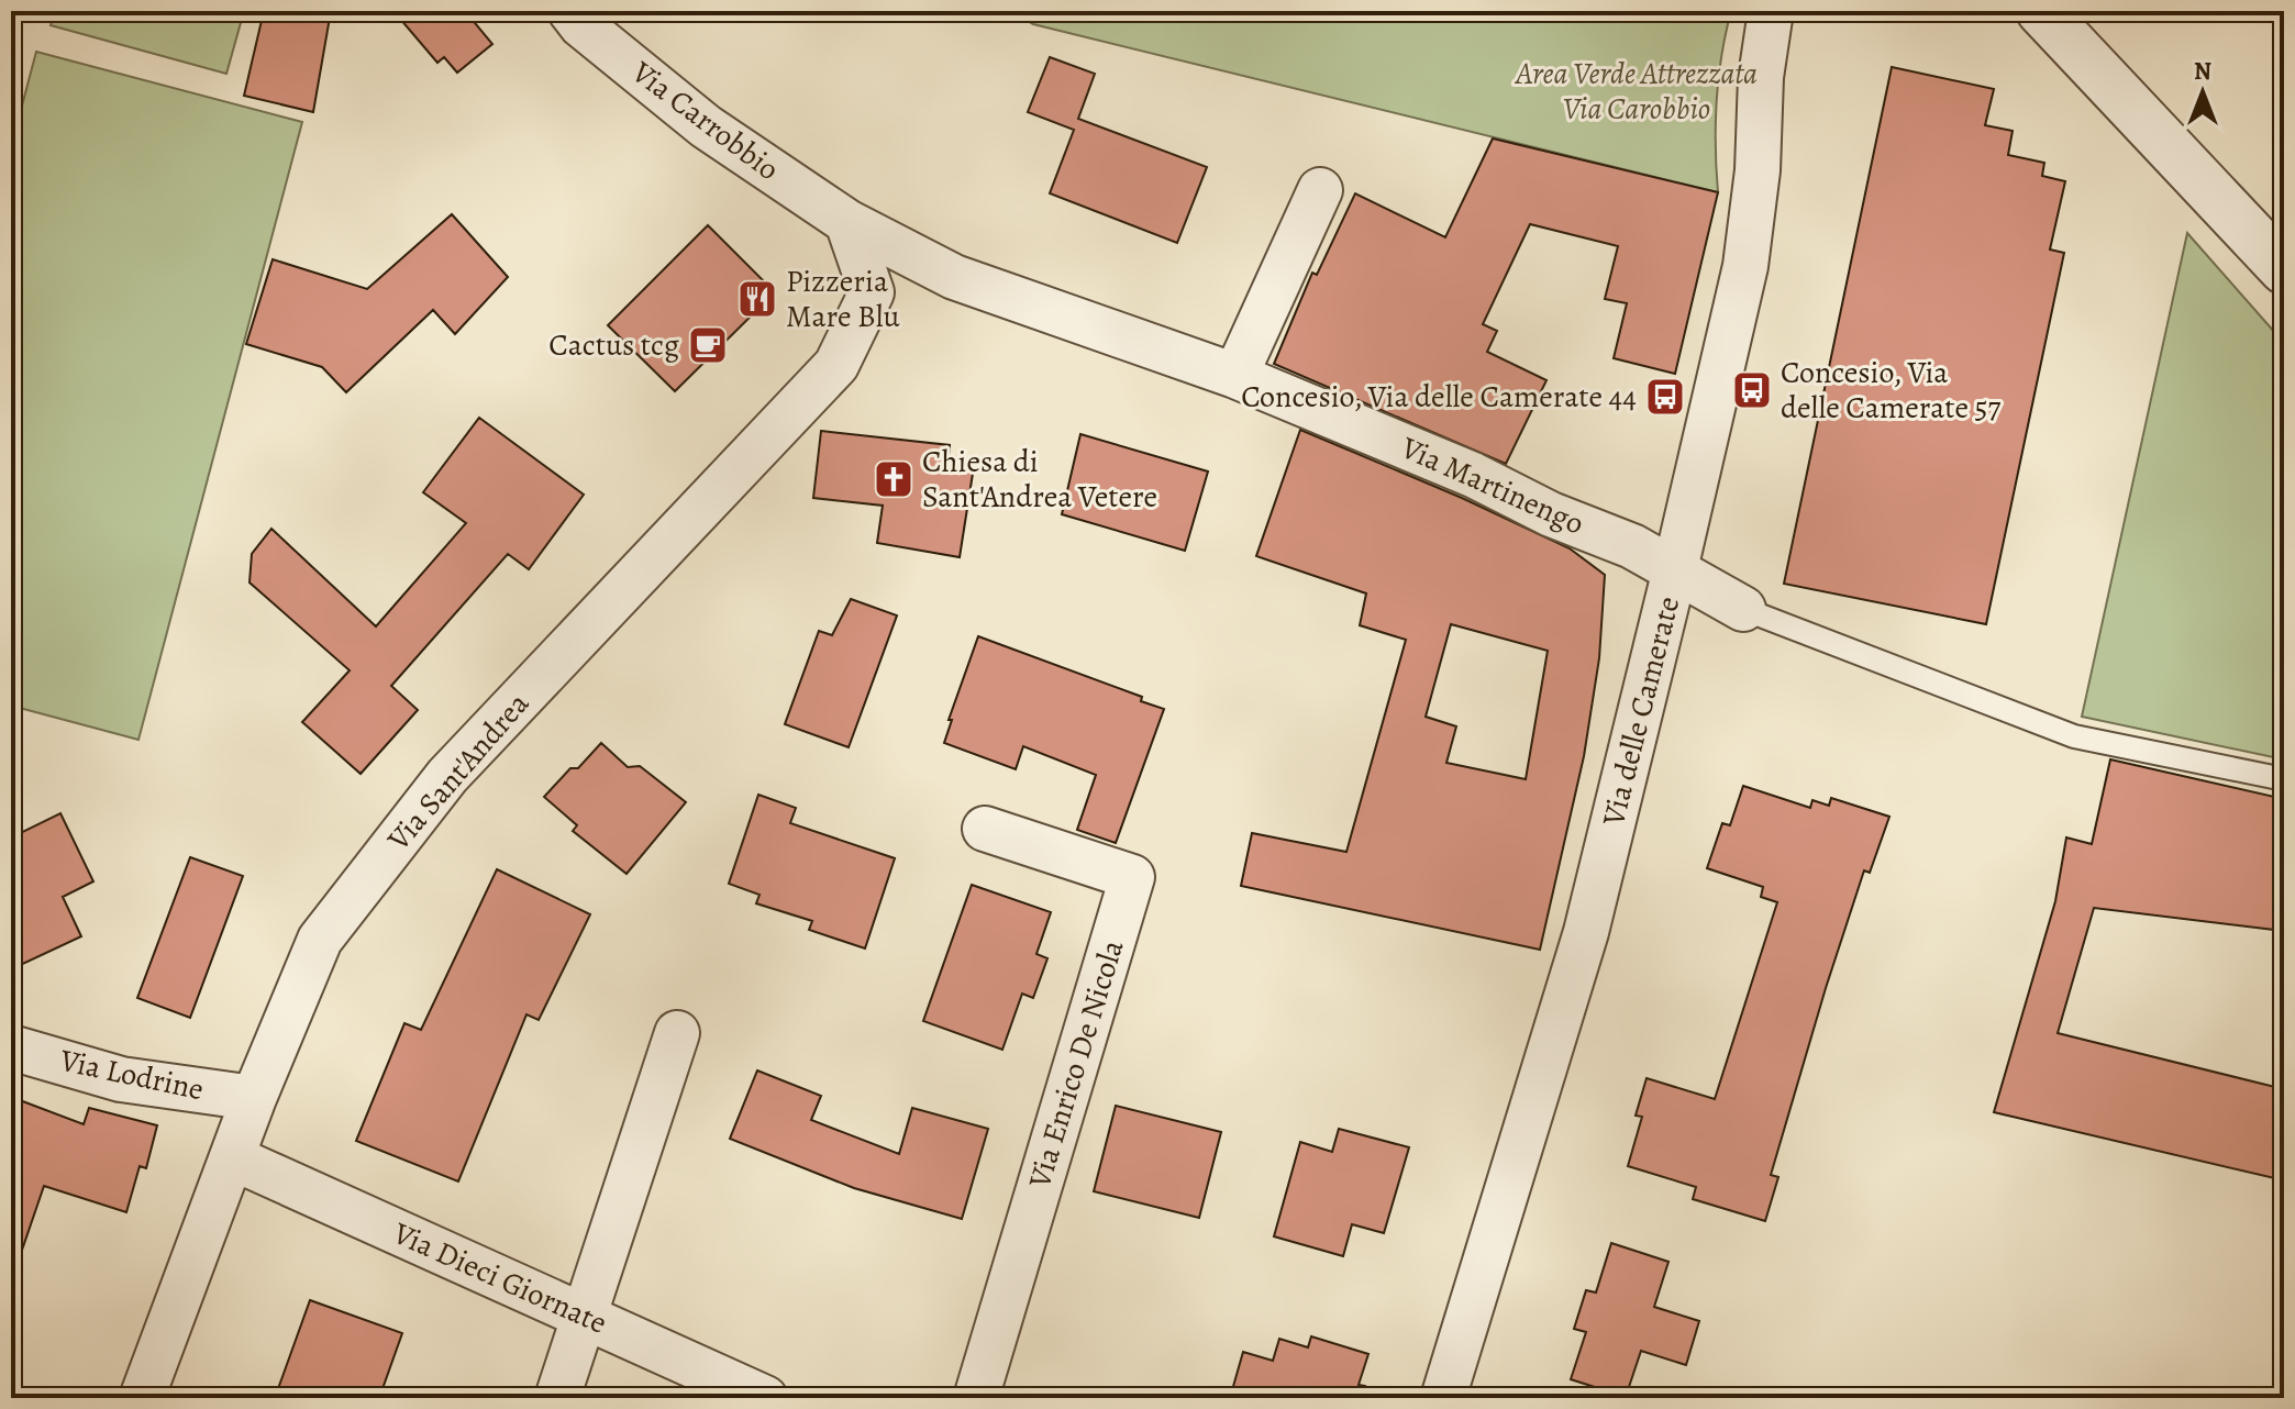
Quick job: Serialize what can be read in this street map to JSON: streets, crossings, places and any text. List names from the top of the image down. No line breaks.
{"streets":{"street":["Via Carrobbio","Via Martinengo","Via delle Camerate","Via Sant'Andrea","Via Enrico De Nicola","Via Lodrine","Via Dieci Giornate"]},"crossings":[["Via Carrobbio","Via Martinengo"],["Via Carrobbio","Via Sant'Andrea"],["Via Martinengo","Via delle Camerate"],["Via Martinengo","Via Sant'Andrea"],["Via Sant'Andrea","Via Lodrine"],["Via Sant'Andrea","Via Dieci Giornate"]],"parks":["Area Verde Attrezzata Via Carobbio"],"places":{"restaurant":["Pizzeria Mare Blu"],"cafe":["Cactus tcg"],"bus stop":["Concesio, Via delle Camerate 57","Concesio, Via delle Camerate 44"],"church":["Chiesa di Sant'Andrea Vetere"]},"north":"top"}
